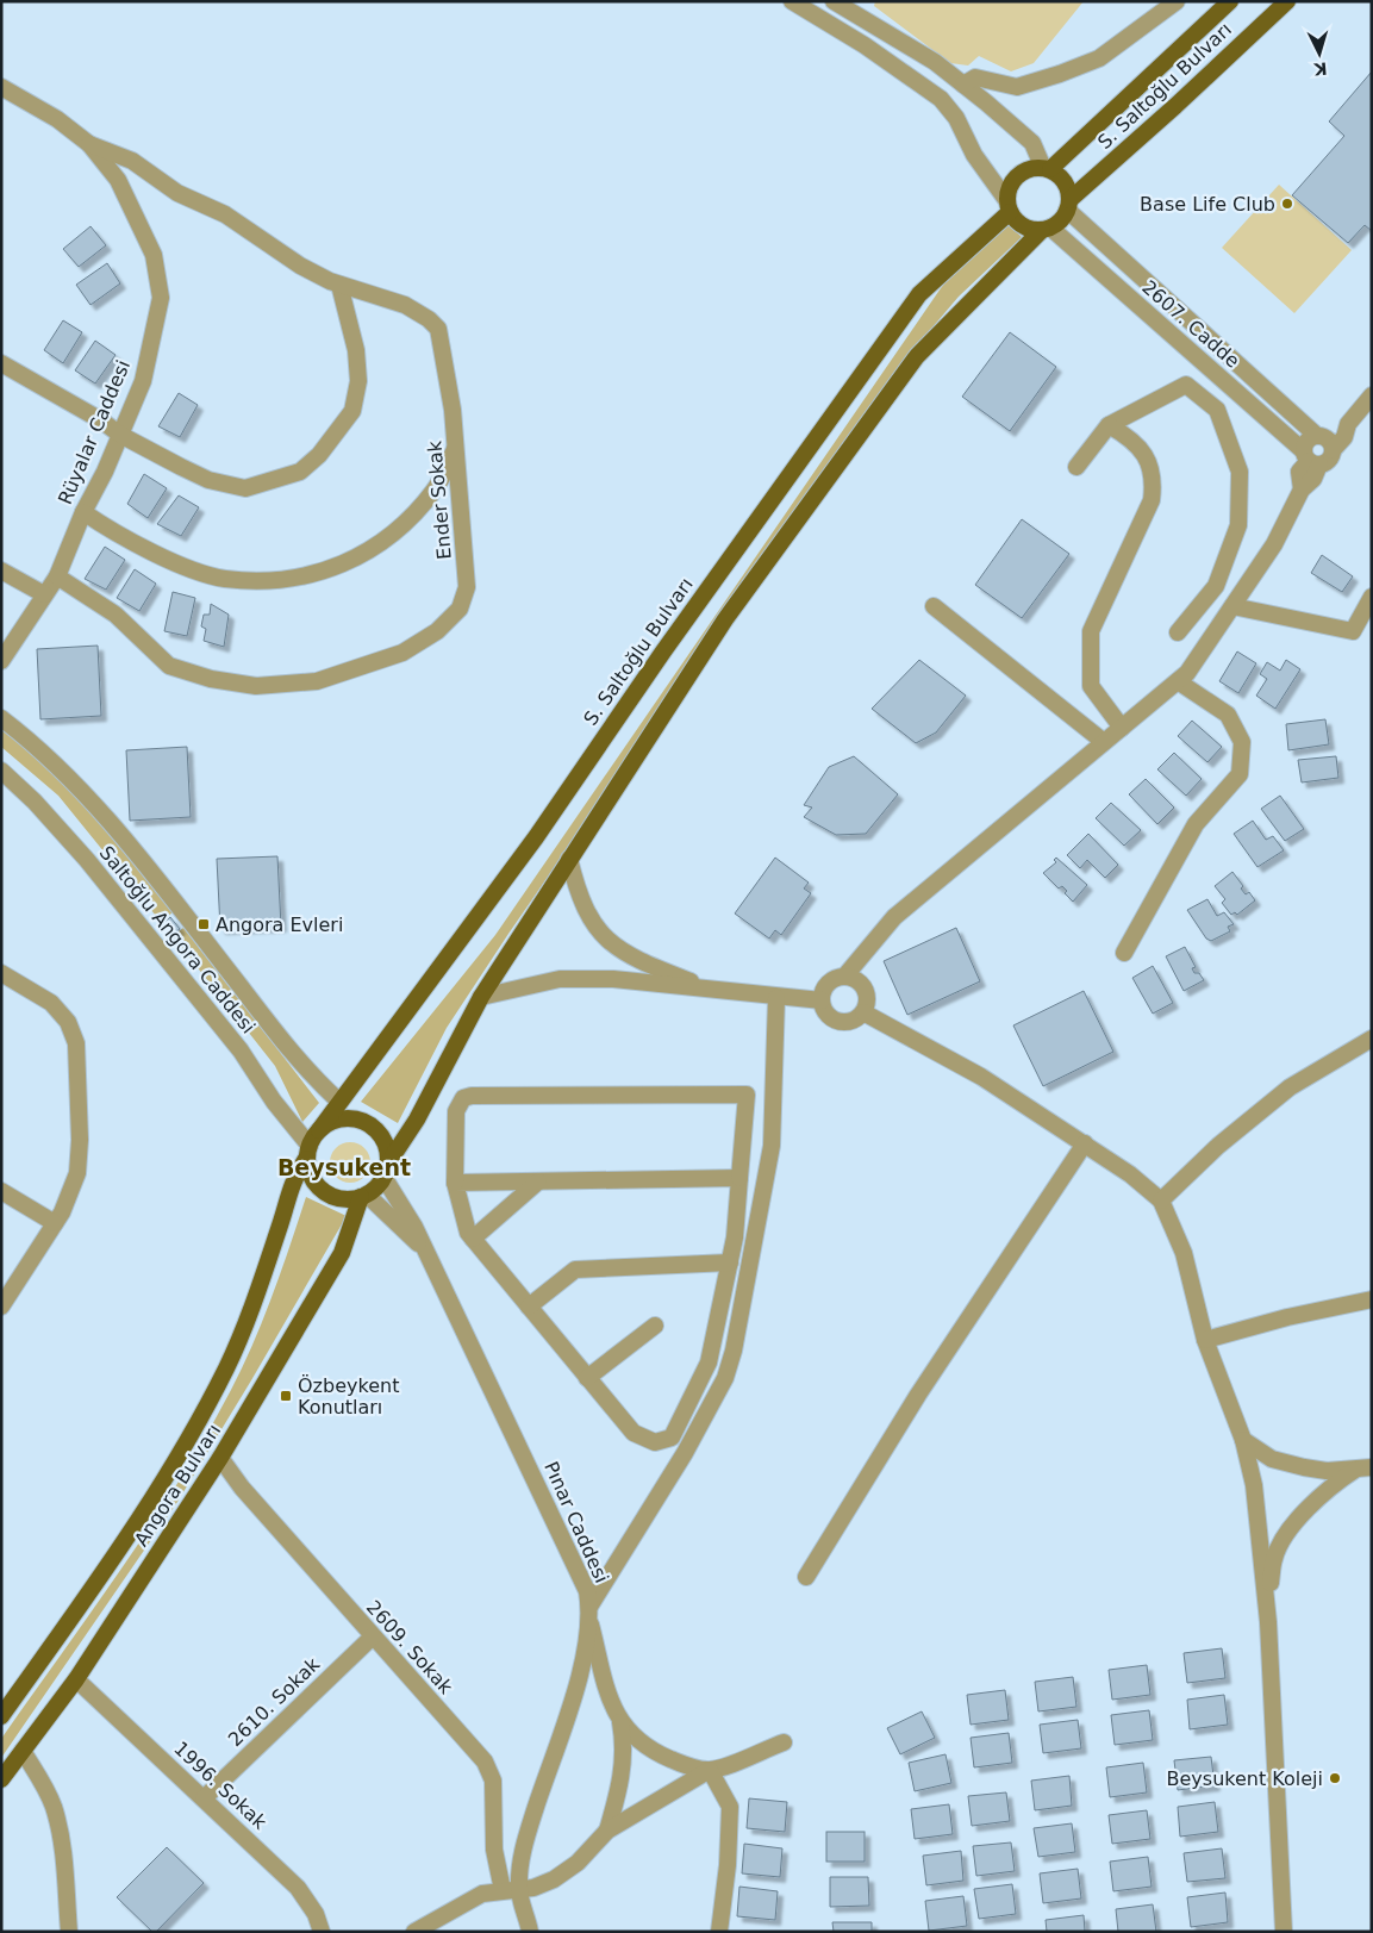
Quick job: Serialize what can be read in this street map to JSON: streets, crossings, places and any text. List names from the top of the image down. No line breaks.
{"streets":{"main road":["S. Saltoğlu Bulvarı","Angora Bulvarı"],"street":["2607. Cadde","Rüyalar Caddesi","Ender Sokak","Saltoğlu Angora Caddesi","Pınar Caddesi","2609. Sokak","2610. Sokak","1996. Sokak"]},"crossings":[["S. Saltoğlu Bulvarı","2607. Cadde"],["S. Saltoğlu Bulvarı","Saltoğlu Angora Caddesi"],["S. Saltoğlu Bulvarı","Angora Bulvarı"],["S. Saltoğlu Bulvarı","Pınar Caddesi"],["Rüyalar Caddesi","Ender Sokak"],["Saltoğlu Angora Caddesi","Angora Bulvarı"],["Saltoğlu Angora Caddesi","Pınar Caddesi"],["Angora Bulvarı","Pınar Caddesi"],["Angora Bulvarı","2609. Sokak"],["Angora Bulvarı","1996. Sokak"],["Pınar Caddesi","2609. Sokak"],["2609. Sokak","2610. Sokak"],["2610. Sokak","1996. Sokak"]],"districts":["Beysukent"],"places":{"other":["Base Life Club","Beysukent Koleji"],"transit":["Angora Evleri","Özbeykent Konutları"]},"north":"bottom"}
